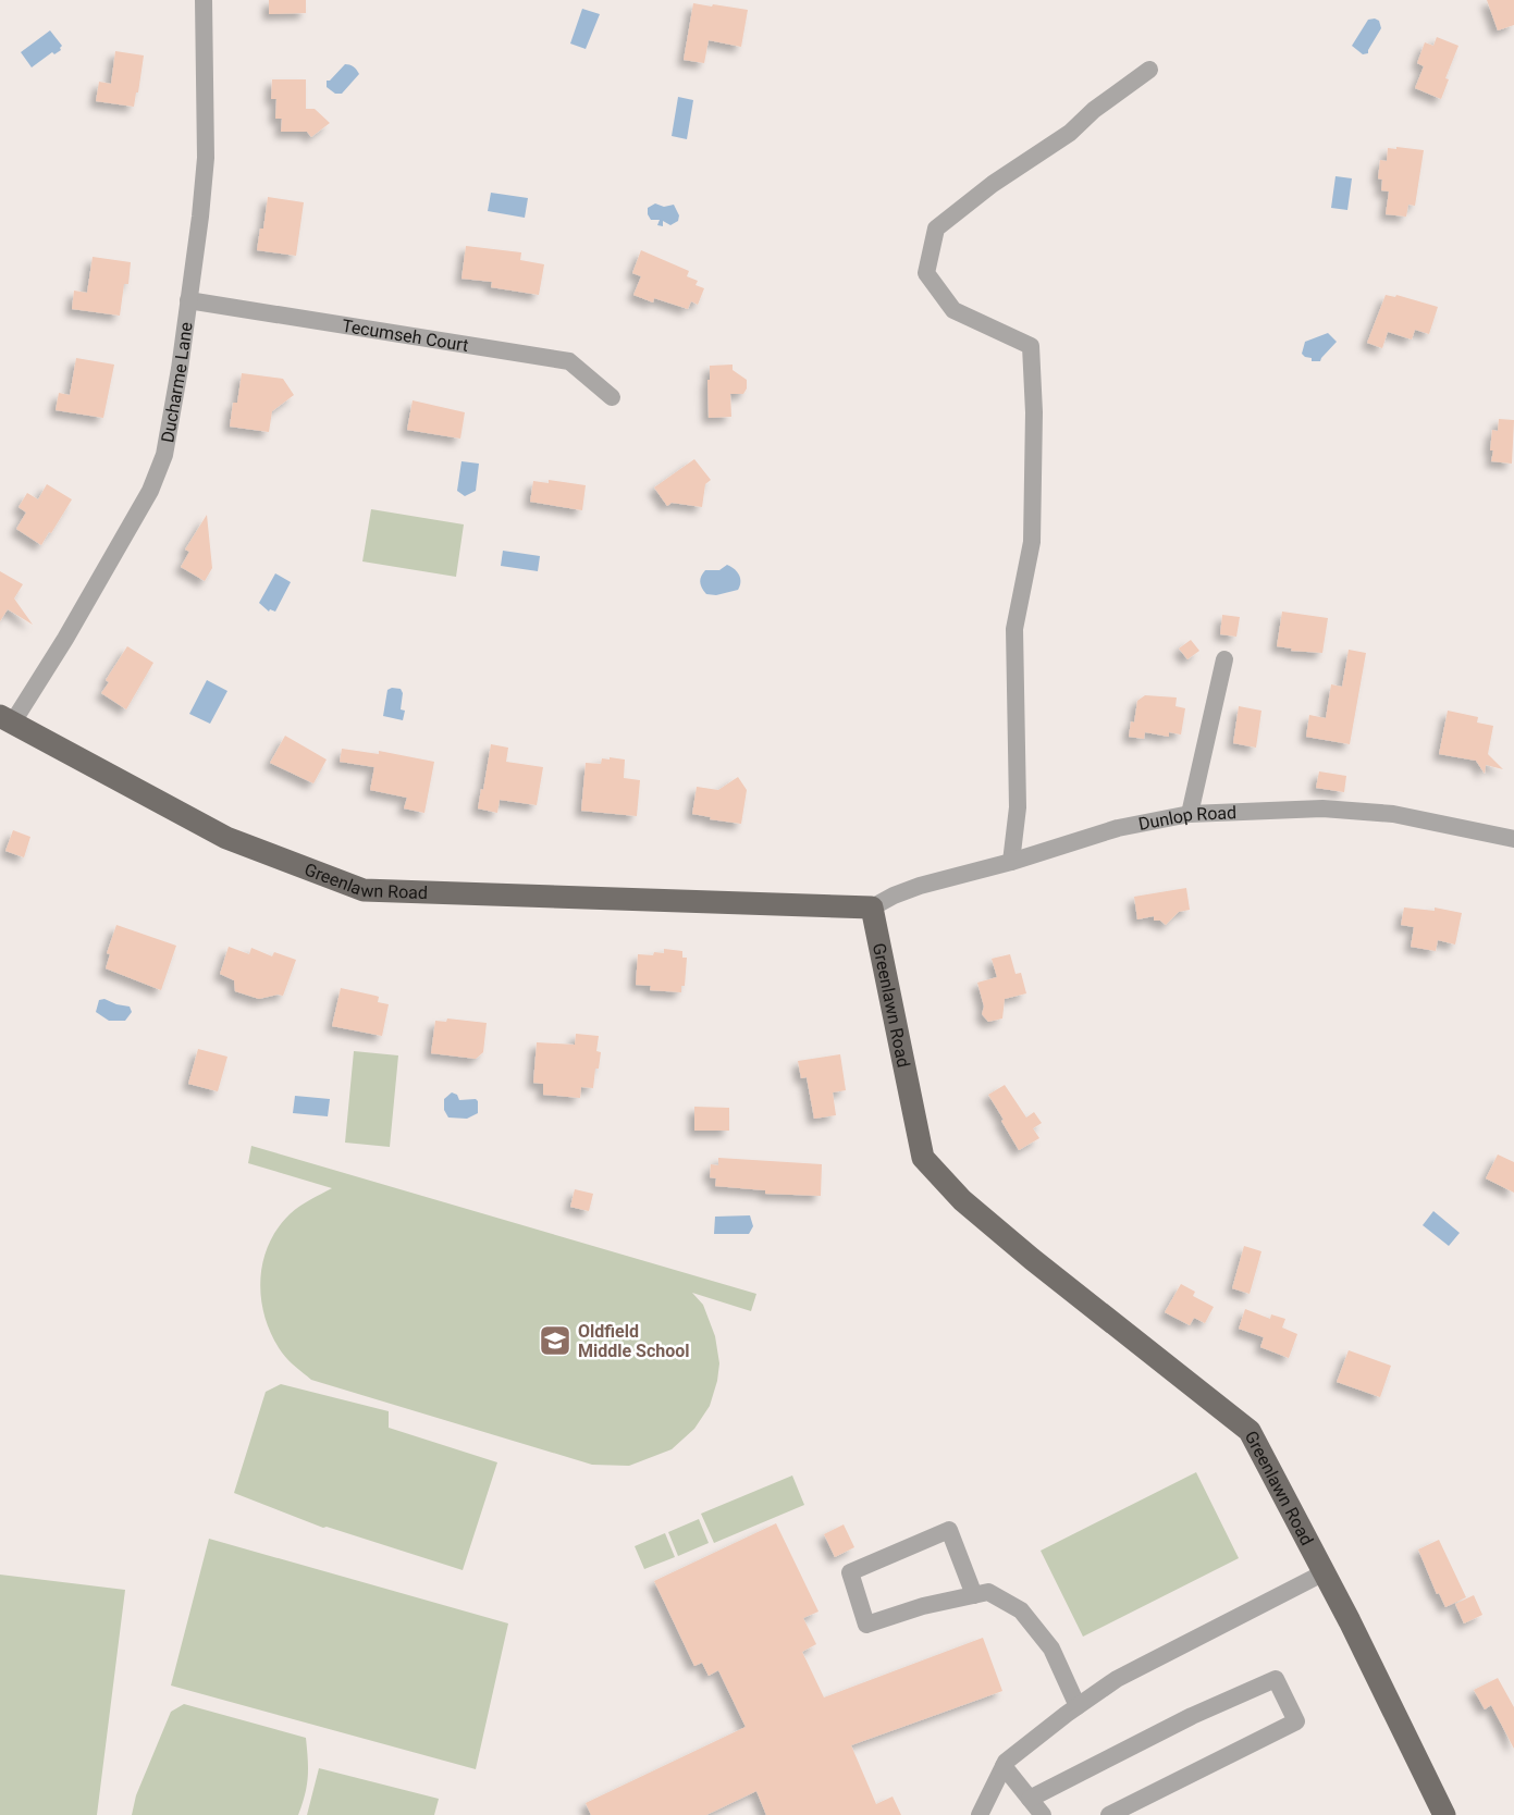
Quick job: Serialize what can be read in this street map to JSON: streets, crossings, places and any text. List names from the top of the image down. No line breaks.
{"streets":{"main road":["Greenlawn Road"],"street":["Tecumseh Court","Ducharme Lane","Dunlop Road"]},"crossings":[["Tecumseh Court","Ducharme Lane"],["Ducharme Lane","Greenlawn Road"],["Dunlop Road","Greenlawn Road"]],"places":{"school or university":["Oldfield Middle School"]}}
